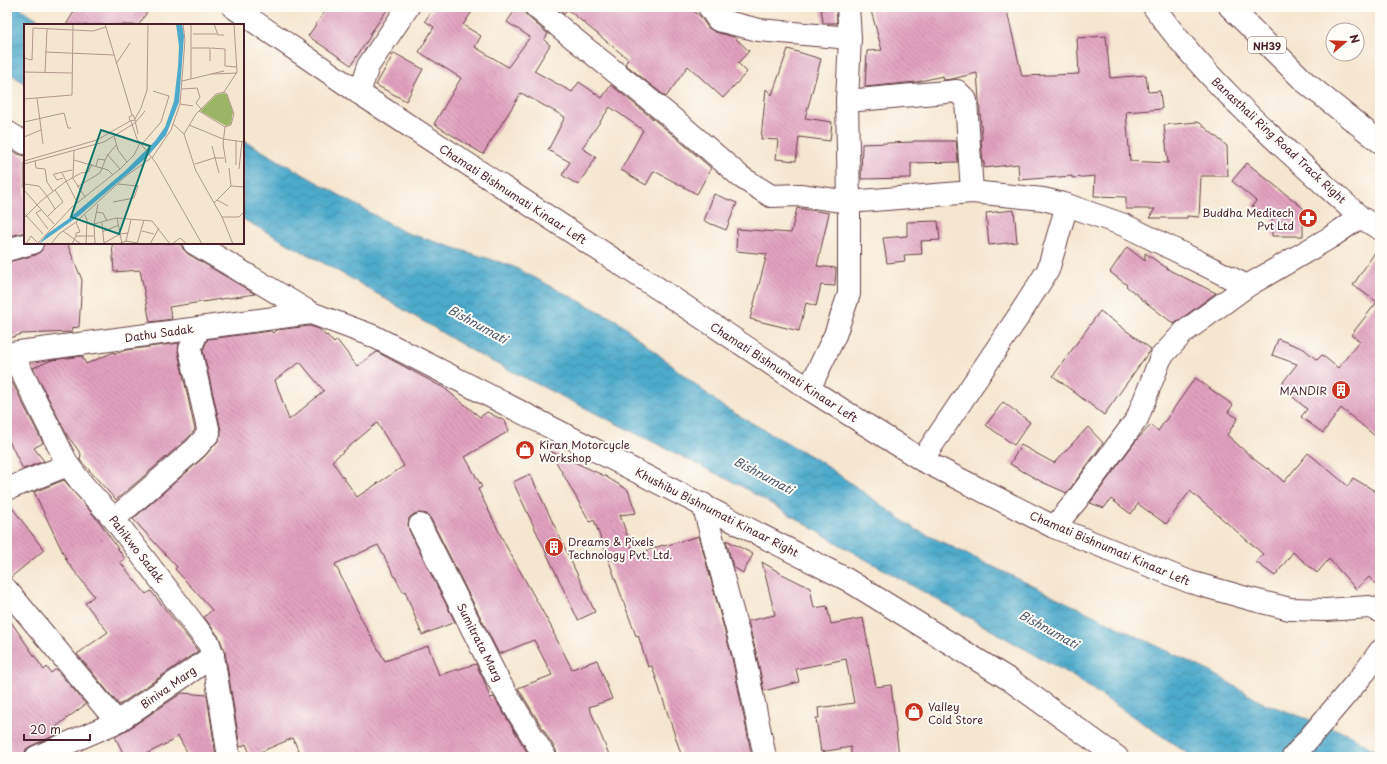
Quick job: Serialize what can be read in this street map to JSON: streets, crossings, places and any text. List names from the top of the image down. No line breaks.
{"streets":{"main road":["NH39","Banasthali Ring Road Track Right","Chamati Bishnumati Kinaar Left","Dathu Sadak","Khushibu Bishnumati Kinaar Right","Pahikwo Sadak","Sumitrata Marg","Biniva Marg"]},"crossings":[["Dathu Sadak","Khushibu Bishnumati Kinaar Right"],["Dathu Sadak","Pahikwo Sadak"],["Pahikwo Sadak","Biniva Marg"]],"water":["Bishnumati"],"places":{"pharmacy":["Buddha Meditech Pvt Ltd"],"building":["MANDIR","Dreams & Pixels Technology Pvt. Ltd."],"shop":["Kiran Motorcycle Workshop","Valley Cold Store"]},"scale_bar":"20 m","north":"right"}
